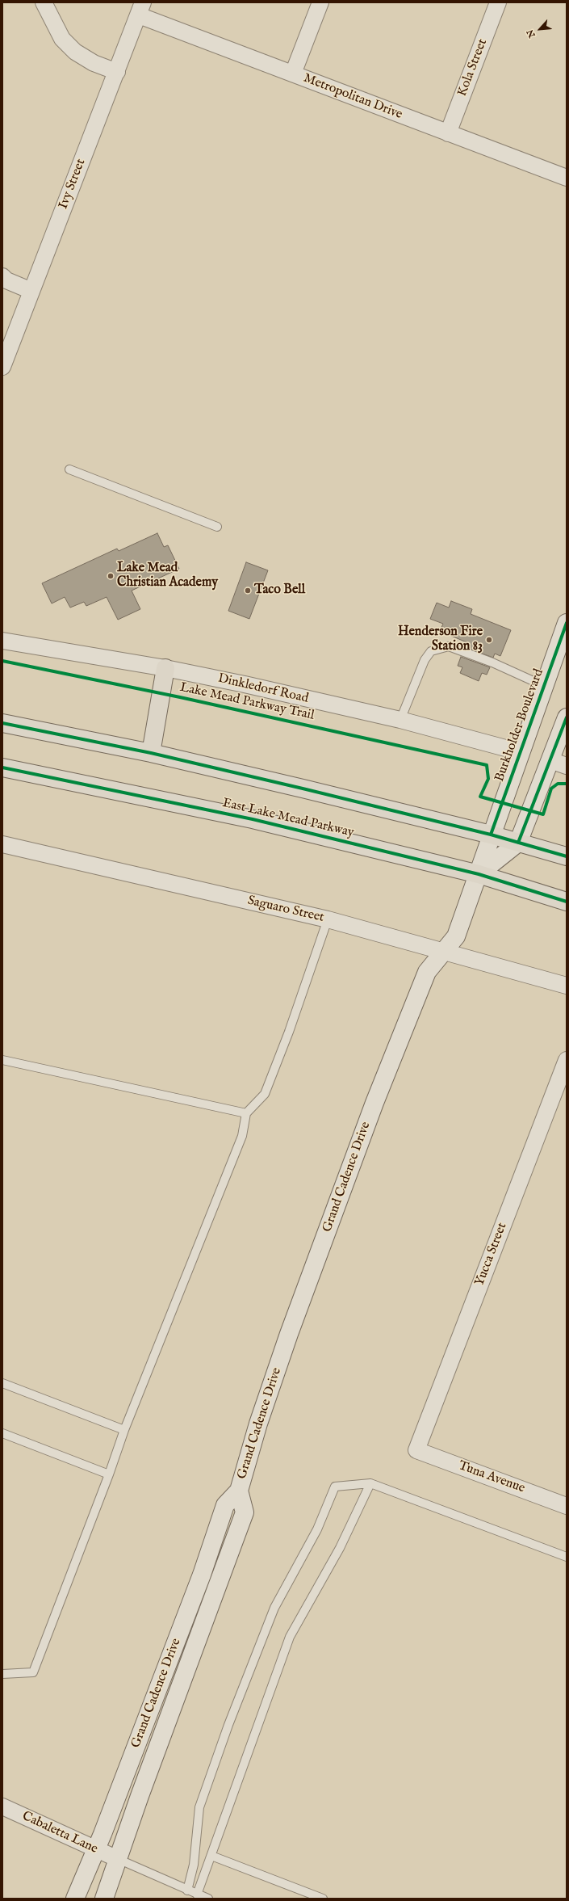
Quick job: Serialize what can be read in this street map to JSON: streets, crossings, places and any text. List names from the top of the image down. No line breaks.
{"streets":{"main road":["Burkholder Boulevard","East Lake Mead Parkway","Grand Cadence Drive"],"street":["Kola Street","Metropolitan Drive","Ivy Street","Dinkledorf Road","Saguaro Street","Yucca Street","Tuna Avenue","Cabaletta Lane"],"cycle path":["Lake Mead Parkway Trail"]},"crossings":[["Kola Street","Metropolitan Drive"],["Metropolitan Drive","Ivy Street"],["Dinkledorf Road","Burkholder Boulevard"],["Burkholder Boulevard","East Lake Mead Parkway"],["Burkholder Boulevard","Grand Cadence Drive"],["East Lake Mead Parkway","Grand Cadence Drive"],["Saguaro Street","Grand Cadence Drive"],["Grand Cadence Drive","Cabaletta Lane"],["Yucca Street","Tuna Avenue"]],"places":["Lake Mead Christian Academy","Taco Bell","Henderson Fire Station 83"],"north":"bottom left"}
